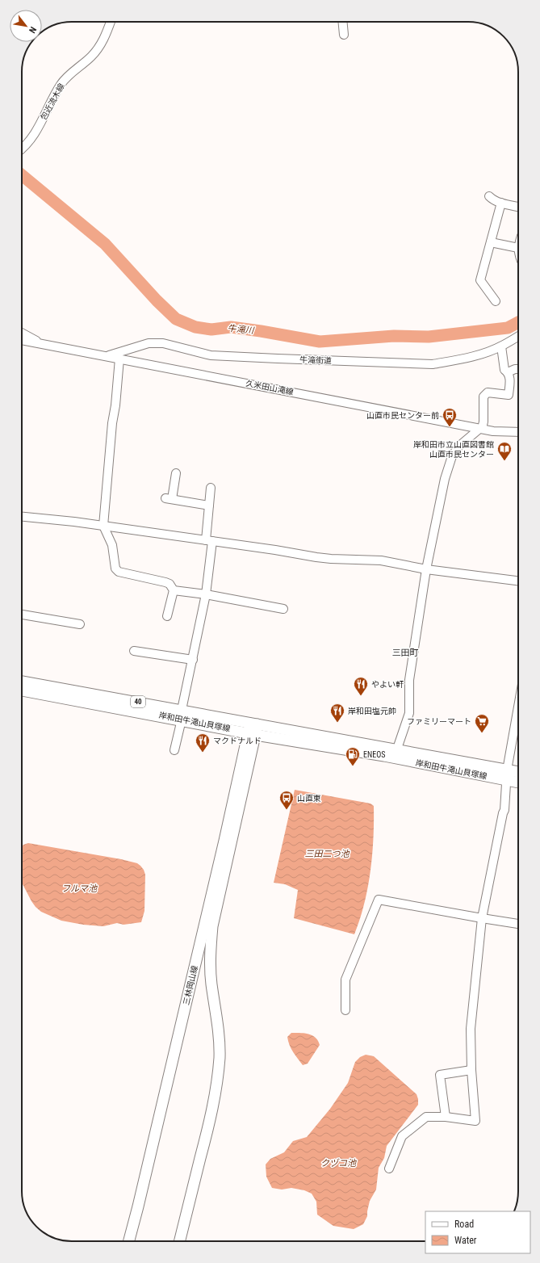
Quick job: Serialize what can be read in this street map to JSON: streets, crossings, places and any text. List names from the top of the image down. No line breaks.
{"streets":{"main road":["40","岸和田牛滝山貝塚線","三林岡山線"],"street":["包近流木線","牛滝街道","久米田山滝線"]},"crossings":[["牛滝街道","久米田山滝線"],["岸和田牛滝山貝塚線","三林岡山線"]],"districts":["三田町"],"water":["牛滝川","三田二つ池","フルマ池","クヅコ池"],"places":{"bus stop":["山直市民センター前","山直東"],"library":["岸和田市立山直図書館 山直市民センター"],"restaurant":["やよい軒","岸和田塩元帥","マクドナルド"],"supermarket":["ファミリーマート"],"fuel station":["ENEOS"]},"legend":["Road","Water"],"north":"bottom right"}
